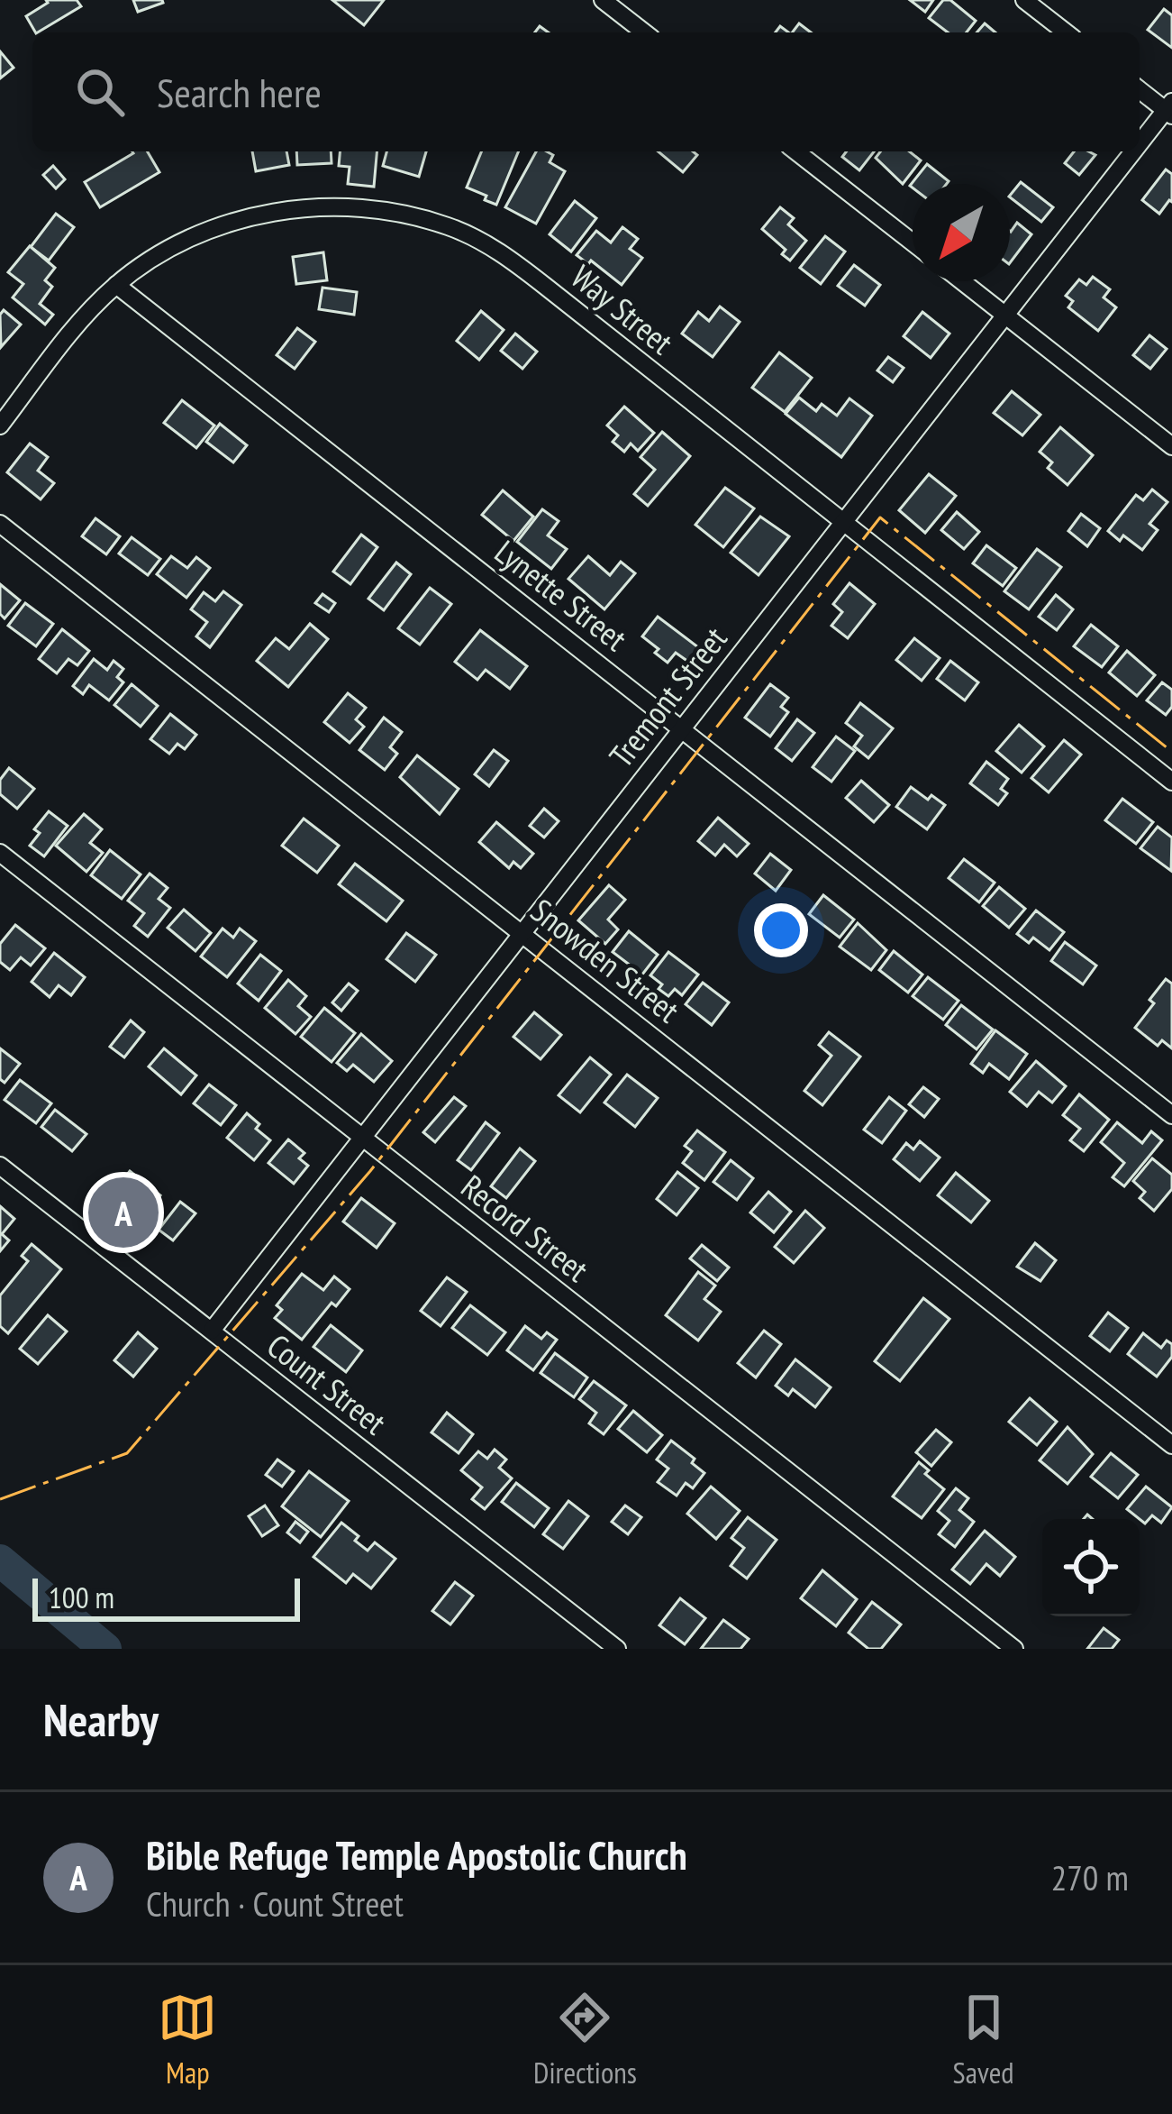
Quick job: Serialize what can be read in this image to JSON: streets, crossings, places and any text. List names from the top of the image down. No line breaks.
{"streets":{"street":["Way Street","Lynette Street","Tremont Street","Snowden Street","Record Street","Count Street"]},"crossings":[["Way Street","Lynette Street"],["Way Street","Tremont Street"],["Lynette Street","Tremont Street"],["Tremont Street","Snowden Street"],["Tremont Street","Record Street"],["Tremont Street","Count Street"]],"scale_bar":"100 m","north":"bottom left","page":{"search":"Search here","pins":"A","scale":"100 m","heading":"Nearby","list":[{"mark":"A","name":"Bible Refuge Temple Apostolic Church","note":"Church · Count Street","value":"270 m"}],"nav":["Map","Directions","Saved"]}}
